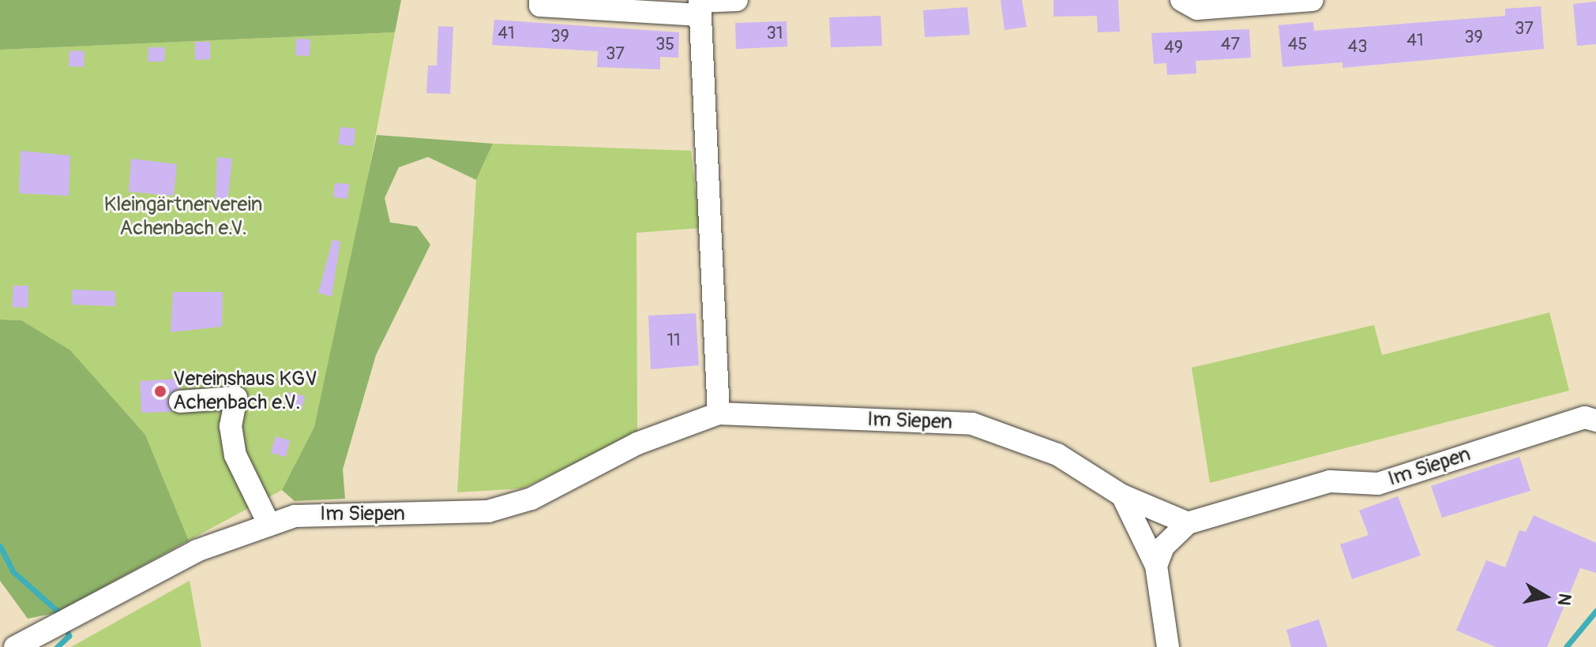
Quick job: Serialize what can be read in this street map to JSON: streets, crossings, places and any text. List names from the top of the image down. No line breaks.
{"streets":{"street":["Im Siepen"]},"parks":["Kleingärtnerverein Achenbach e.V."],"places":["Vereinshaus KGV Achenbach e.V."],"house_numbers":["37","41","31","39","39","41","35","47","45","43","49","37","11"],"north":"right"}
